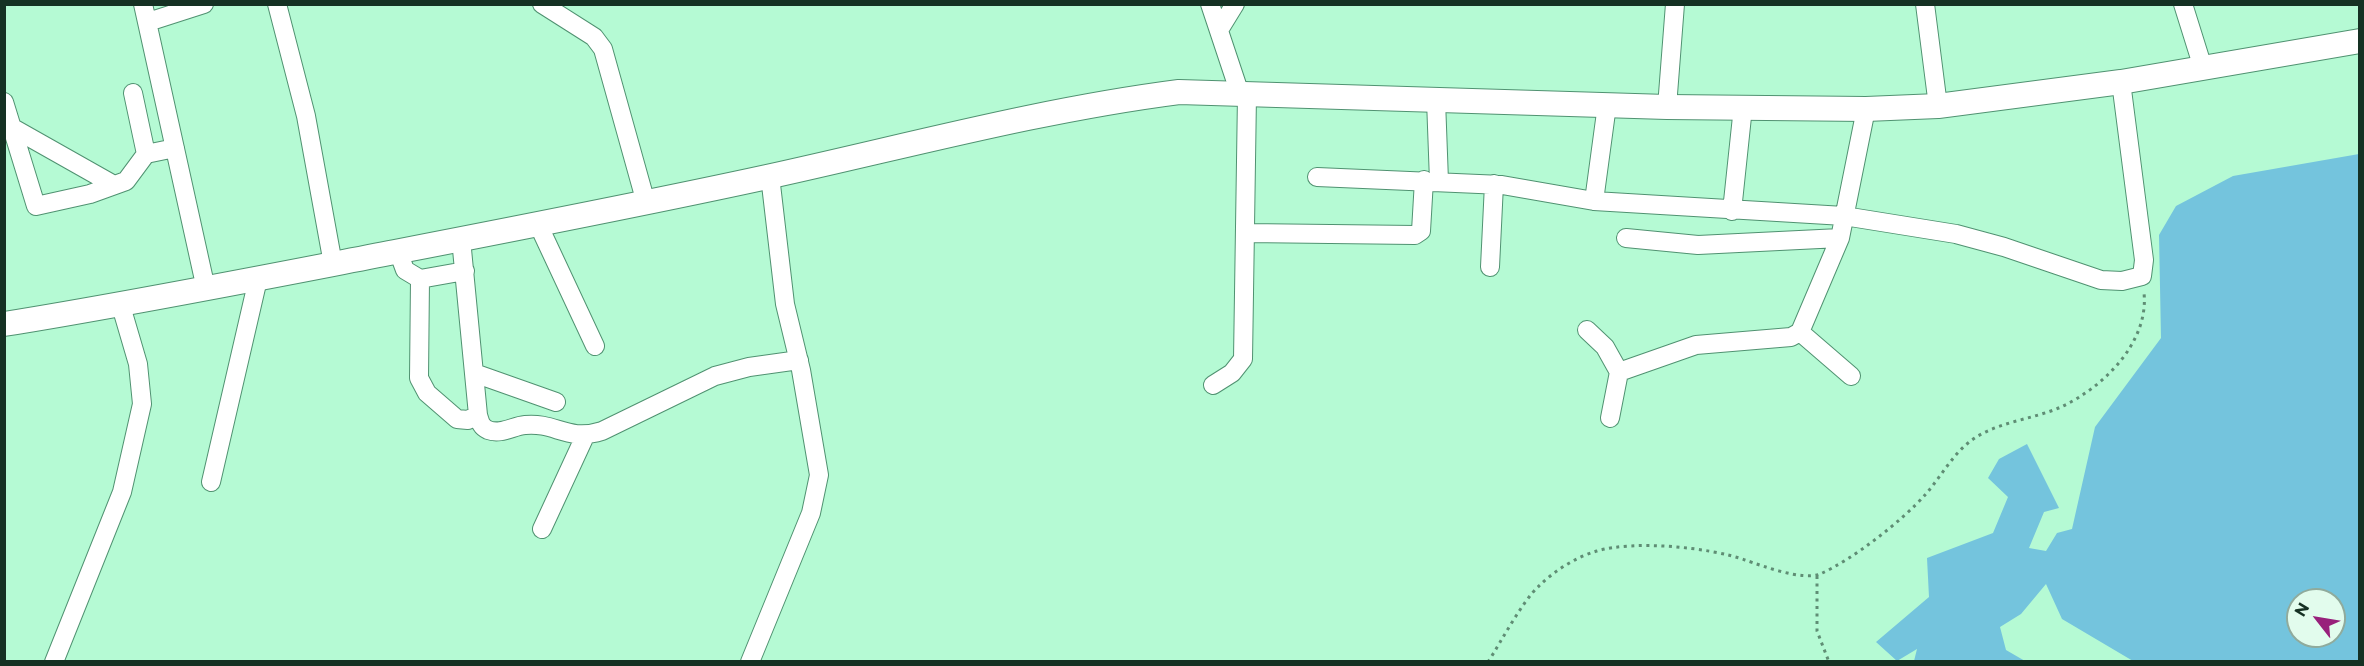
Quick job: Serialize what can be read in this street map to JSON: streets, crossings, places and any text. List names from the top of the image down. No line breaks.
{"north":"top left"}
